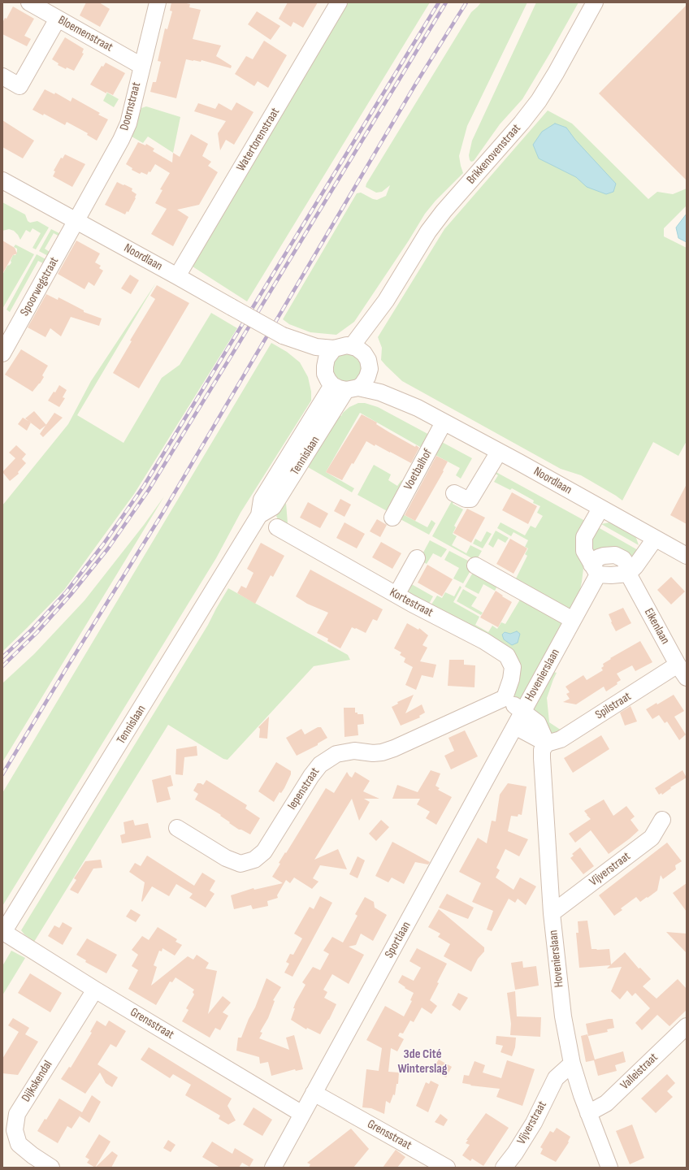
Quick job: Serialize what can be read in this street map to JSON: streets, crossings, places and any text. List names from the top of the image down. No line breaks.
{"streets":{"street":["Bloemenstraat","Doornstraat","Watertorenstraat","Brikkenovenstraat","Noordlaan","Spoorwegstraat","Tennislaan","Voetbalhof","Kortestraat","Eikenlaan","Hovenierslaan","Spilstraat","Iepenstraat","Vijverstraat","Sportlaan","Grensstraat","Valleistraat","Dijkskendal"]},"crossings":[["Bloemenstraat","Doornstraat"],["Doornstraat","Noordlaan"],["Doornstraat","Spoorwegstraat"],["Watertorenstraat","Noordlaan"],["Brikkenovenstraat","Noordlaan"],["Brikkenovenstraat","Tennislaan"],["Noordlaan","Spoorwegstraat"],["Noordlaan","Tennislaan"],["Noordlaan","Voetbalhof"],["Tennislaan","Grensstraat"],["Kortestraat","Iepenstraat"],["Eikenlaan","Hovenierslaan"],["Eikenlaan","Spilstraat"],["Hovenierslaan","Spilstraat"],["Hovenierslaan","Vijverstraat"],["Hovenierslaan","Sportlaan"],["Hovenierslaan","Valleistraat"],["Sportlaan","Grensstraat"],["Grensstraat","Dijkskendal"]],"districts":["3de Cité Winterslag"]}
